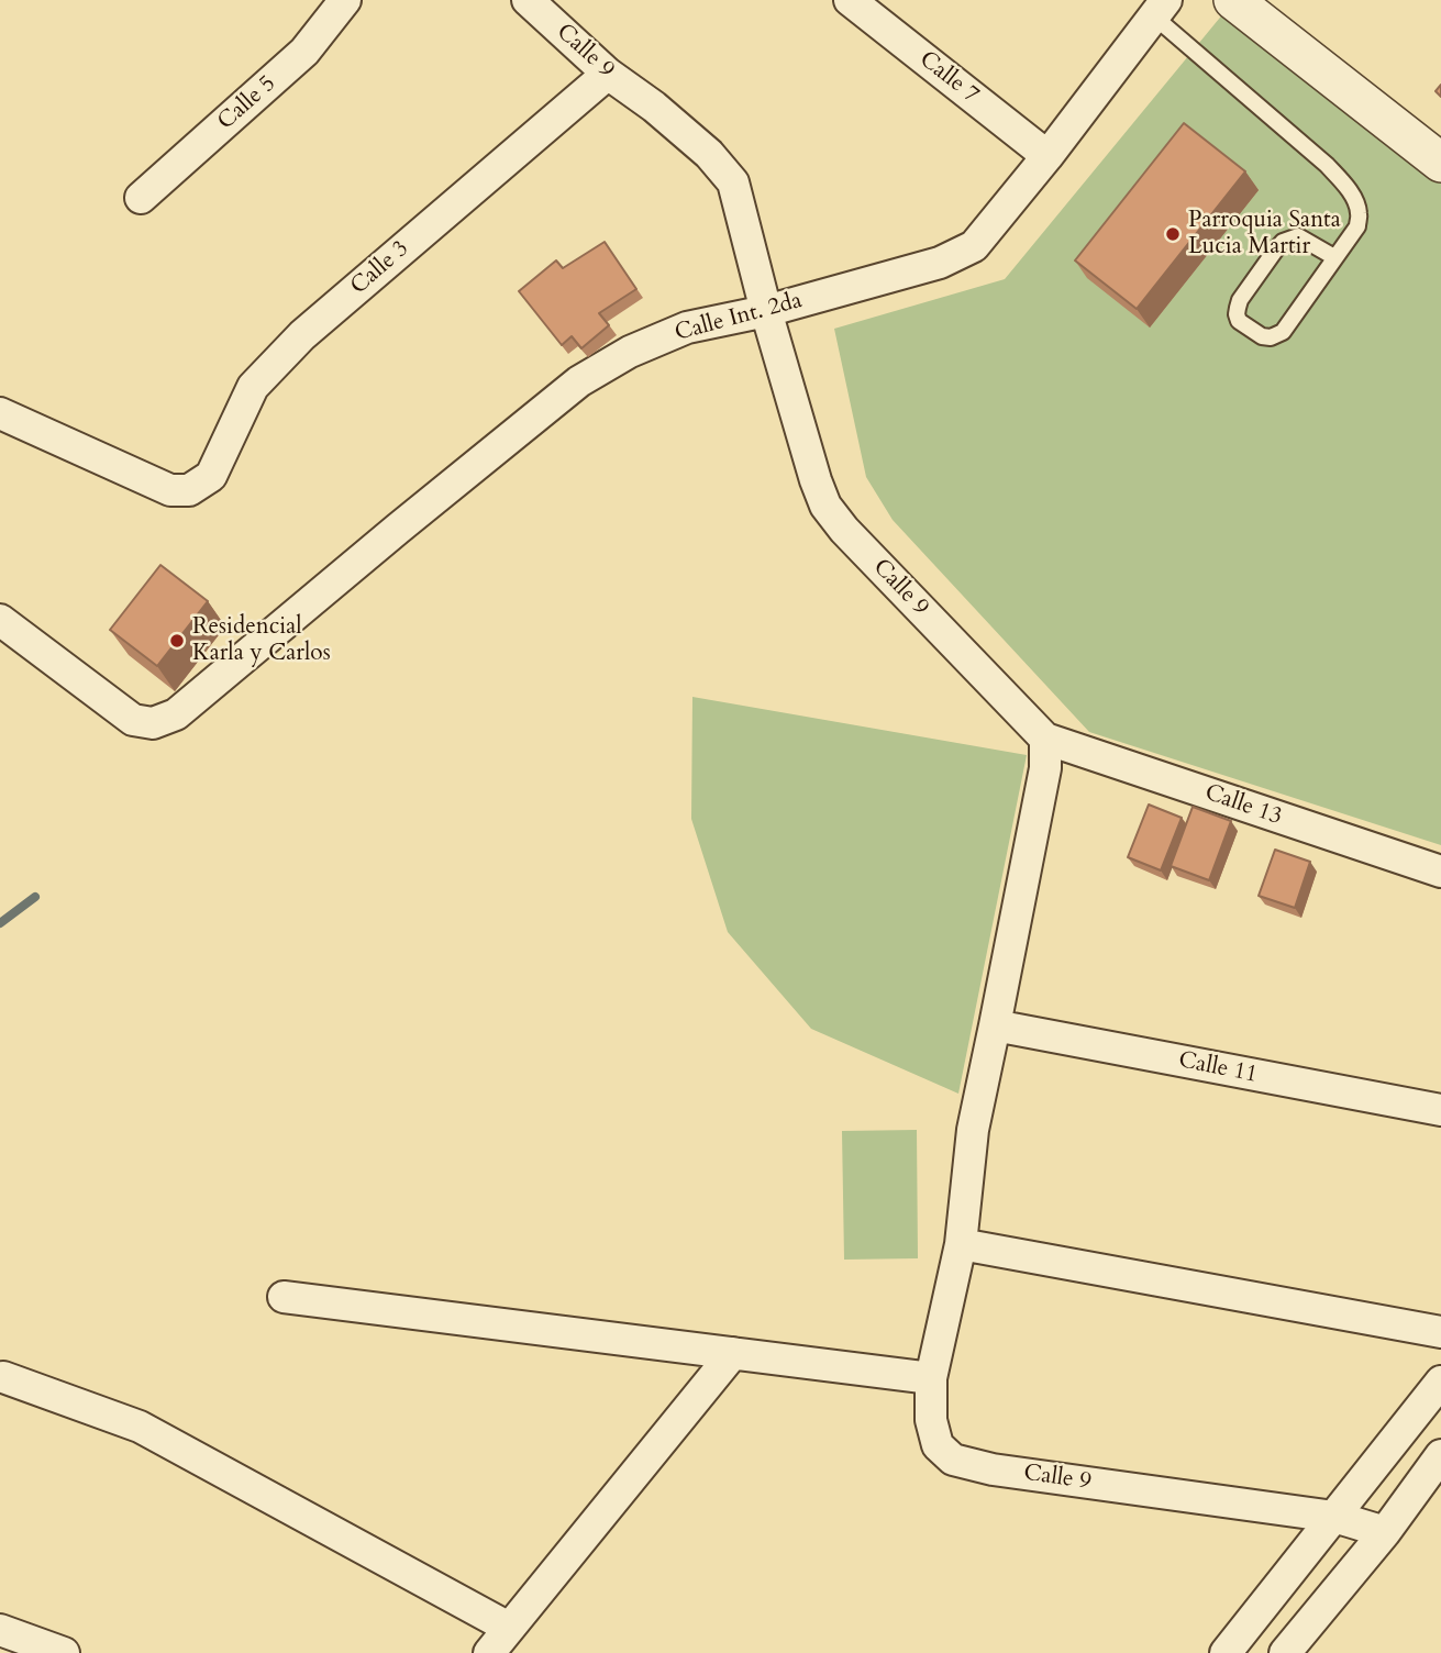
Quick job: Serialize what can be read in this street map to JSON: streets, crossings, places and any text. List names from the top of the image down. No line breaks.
{"streets":{"street":["Calle 9","Calle 7","Calle 5","Calle 3","Calle Int. 2da","Calle 13","Calle 11"]},"crossings":[["Calle 9","Calle 3"],["Calle 9","Calle Int. 2da"],["Calle 9","Calle 13"],["Calle 9","Calle 11"],["Calle 7","Calle Int. 2da"]],"places":["Parroquia Santa Lucia Martir","Residencial Karla y Carlos"]}
